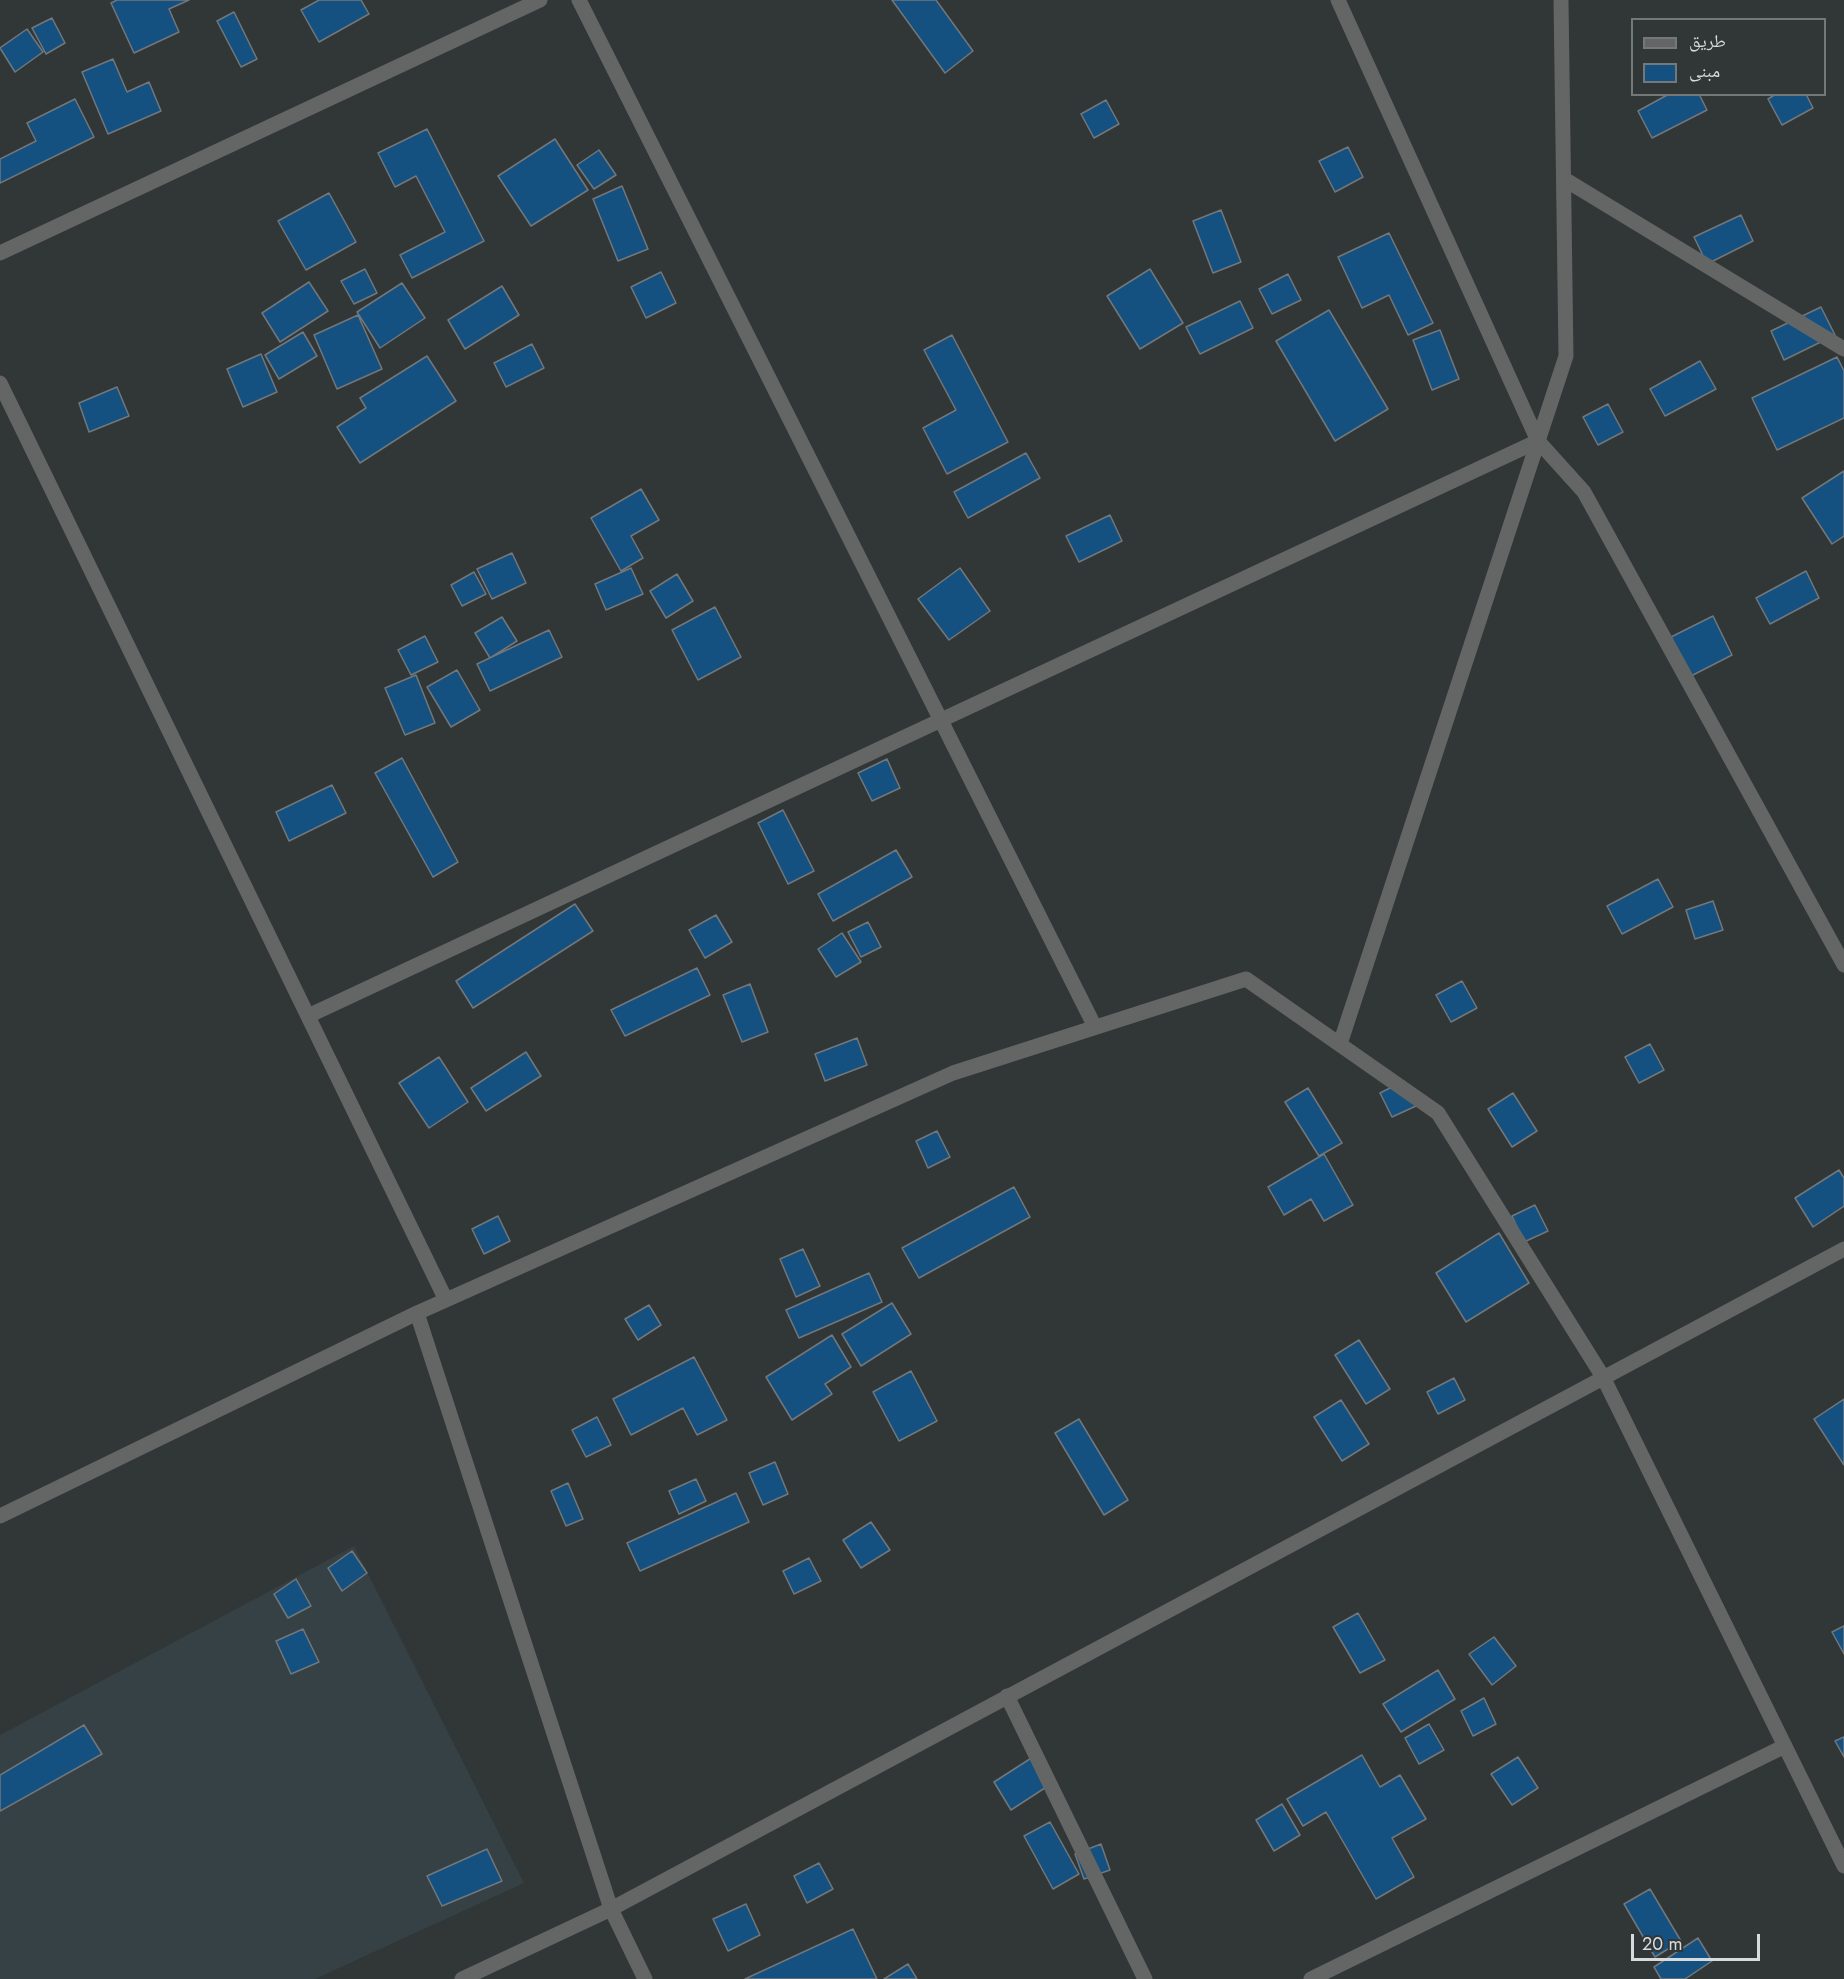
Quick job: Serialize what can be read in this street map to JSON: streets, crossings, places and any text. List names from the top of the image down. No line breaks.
{"legend":["طريق","مبنى"],"scale_bar":"20 m"}
